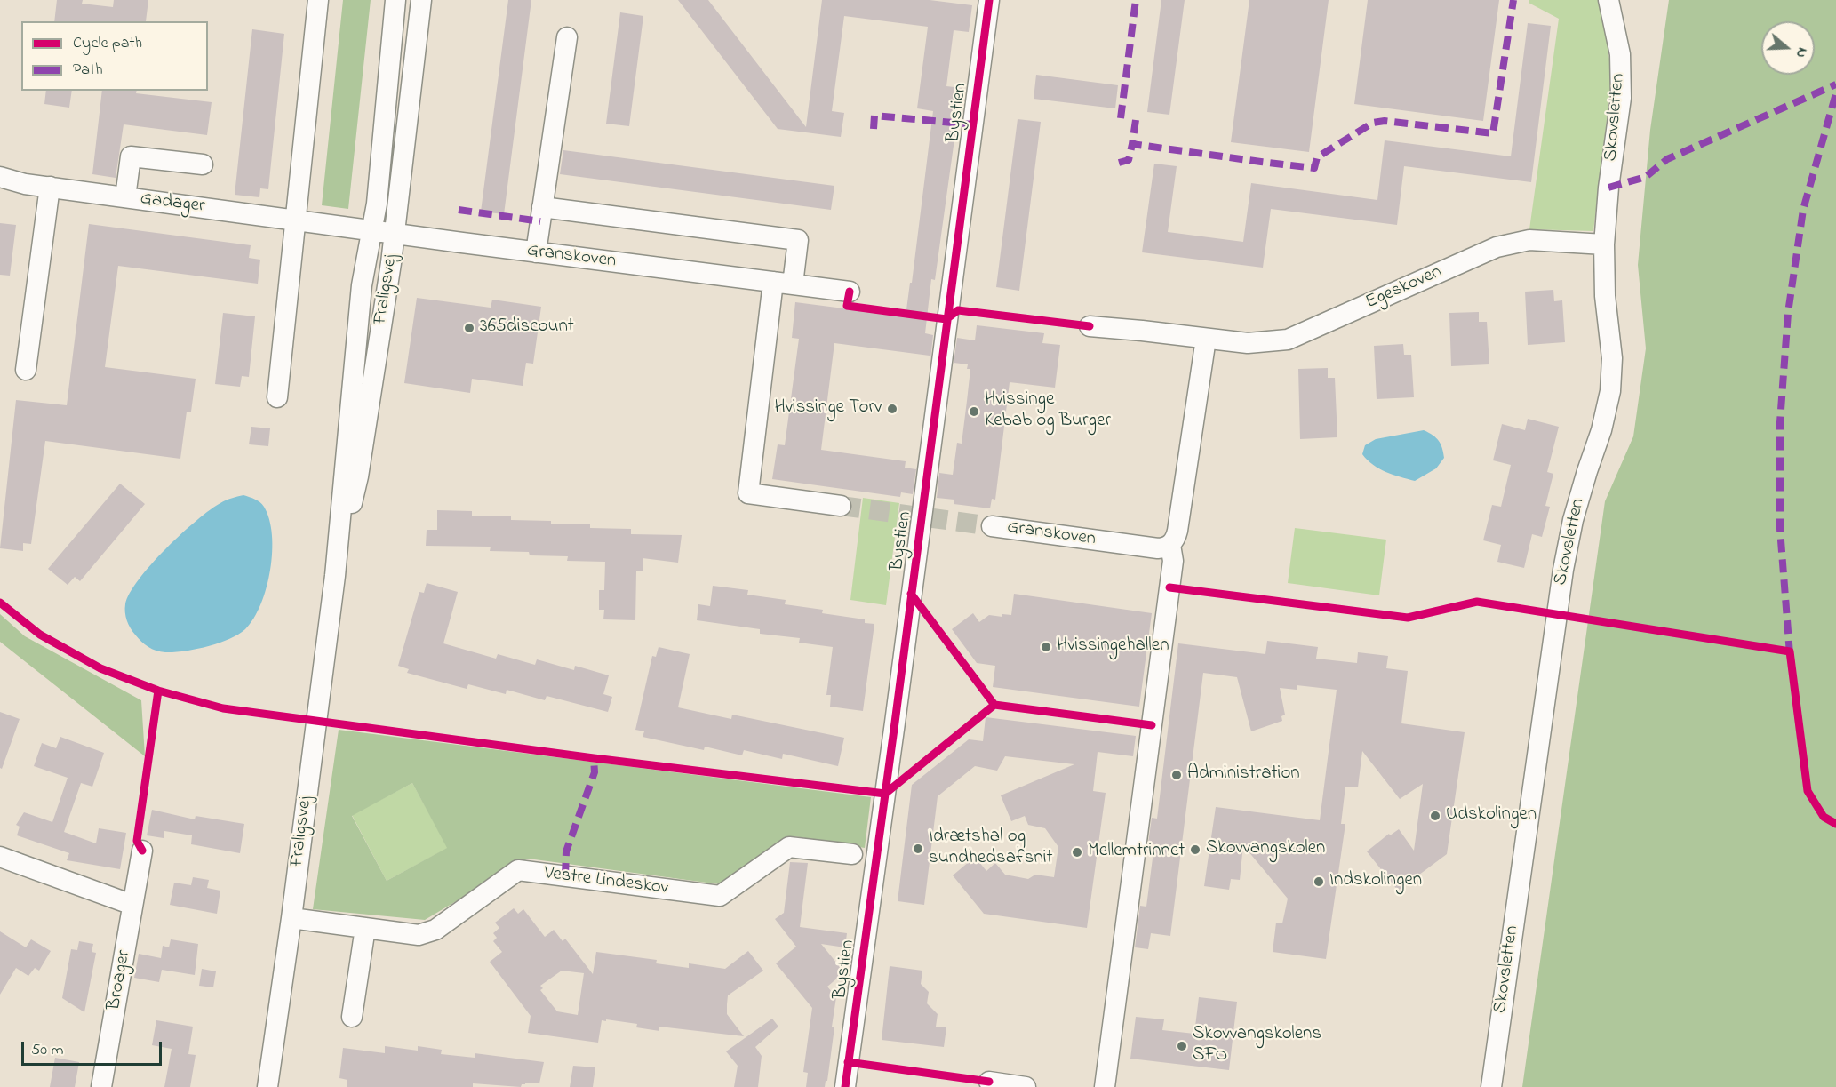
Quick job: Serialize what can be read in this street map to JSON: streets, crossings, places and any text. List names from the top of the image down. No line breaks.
{"streets":{"street":["Bystien","Skovsletten","Gadager","Granskoven","Egeskoven","Fraligsvej","Vestre Lindeskov","Broager"]},"crossings":[["Skovsletten","Egeskoven"],["Gadager","Granskoven"],["Gadager","Fraligsvej"],["Granskoven","Fraligsvej"],["Fraligsvej","Vestre Lindeskov"]],"places":["365discount","Hvissinge Torv","Hvissinge Kebab og Burger","Hvissingehallen","Administration","Udskolingen","Idrætshal og sundhedsafsnit","Skovvangskolen","Mellemtrinnet","Indskolingen","Skovvangskolens SFO"],"legend":["Cycle path","Path"],"scale_bar":"50 m","north":"right"}
